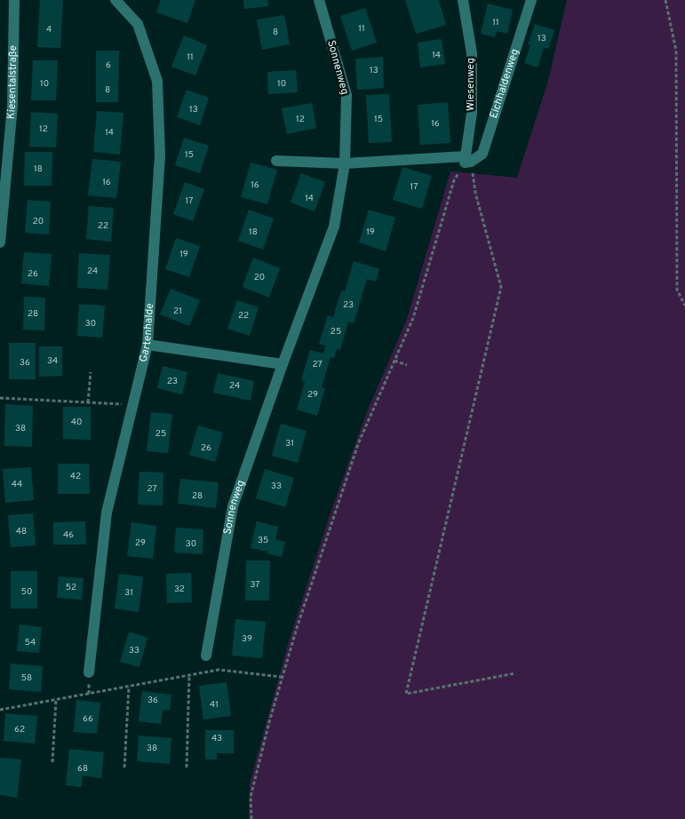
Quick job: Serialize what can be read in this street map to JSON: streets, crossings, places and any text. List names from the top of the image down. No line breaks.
{"streets":{"street":["Sonnenweg","Kiesentalstraße","Eichhaldenweg","Wiesenweg","Gartenhalde"]},"crossings":[["Eichhaldenweg","Wiesenweg"]],"house_numbers":["11","11","4","8","13","14","11","6","13","10","10","8","13","12","15","16","12","14","15","18","16","16","17","14","17","20","22","18","19","19","24","26","20","23","21","28","22","30","25","34","36","27","23","24","29","40","38","25","31","26","42","44","33","27","28","48","46","35","29","30","37","52","32","50","31","39","54","33","58","36","41","66","62","43","38","68"]}
